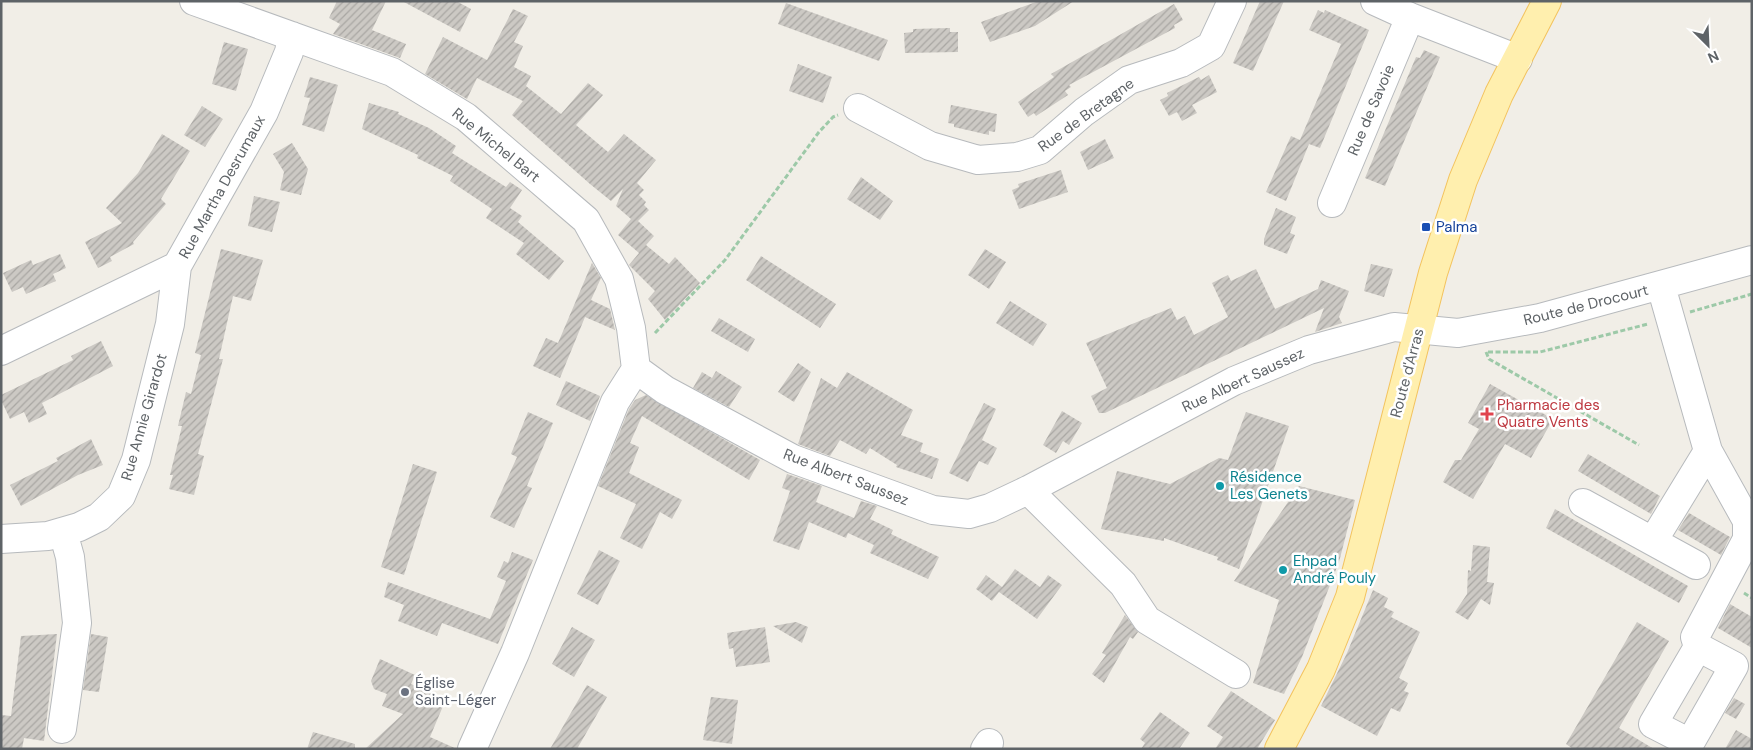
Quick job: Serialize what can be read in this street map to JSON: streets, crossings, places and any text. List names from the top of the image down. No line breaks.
{"streets":{"main road":["Route d'Arras"],"street":["Rue de Savoie","Rue de Bretagne","Rue Michel Bart","Rue Martha Desrumaux","Route de Drocourt","Rue Albert Saussez","Rue Annie Girardot"]},"crossings":[["Rue Michel Bart","Rue Martha Desrumaux"],["Rue Michel Bart","Rue Albert Saussez"],["Rue Martha Desrumaux","Rue Annie Girardot"],["Route de Drocourt","Route d'Arras"],["Route de Drocourt","Rue Albert Saussez"],["Route d'Arras","Rue Albert Saussez"]],"places":{"transit":["Palma"],"health":["Pharmacie des Quatre Vents"],"other":["Résidence Les Genets","Ehpad André Pouly","Église Saint-Léger"]},"north":"bottom right"}
